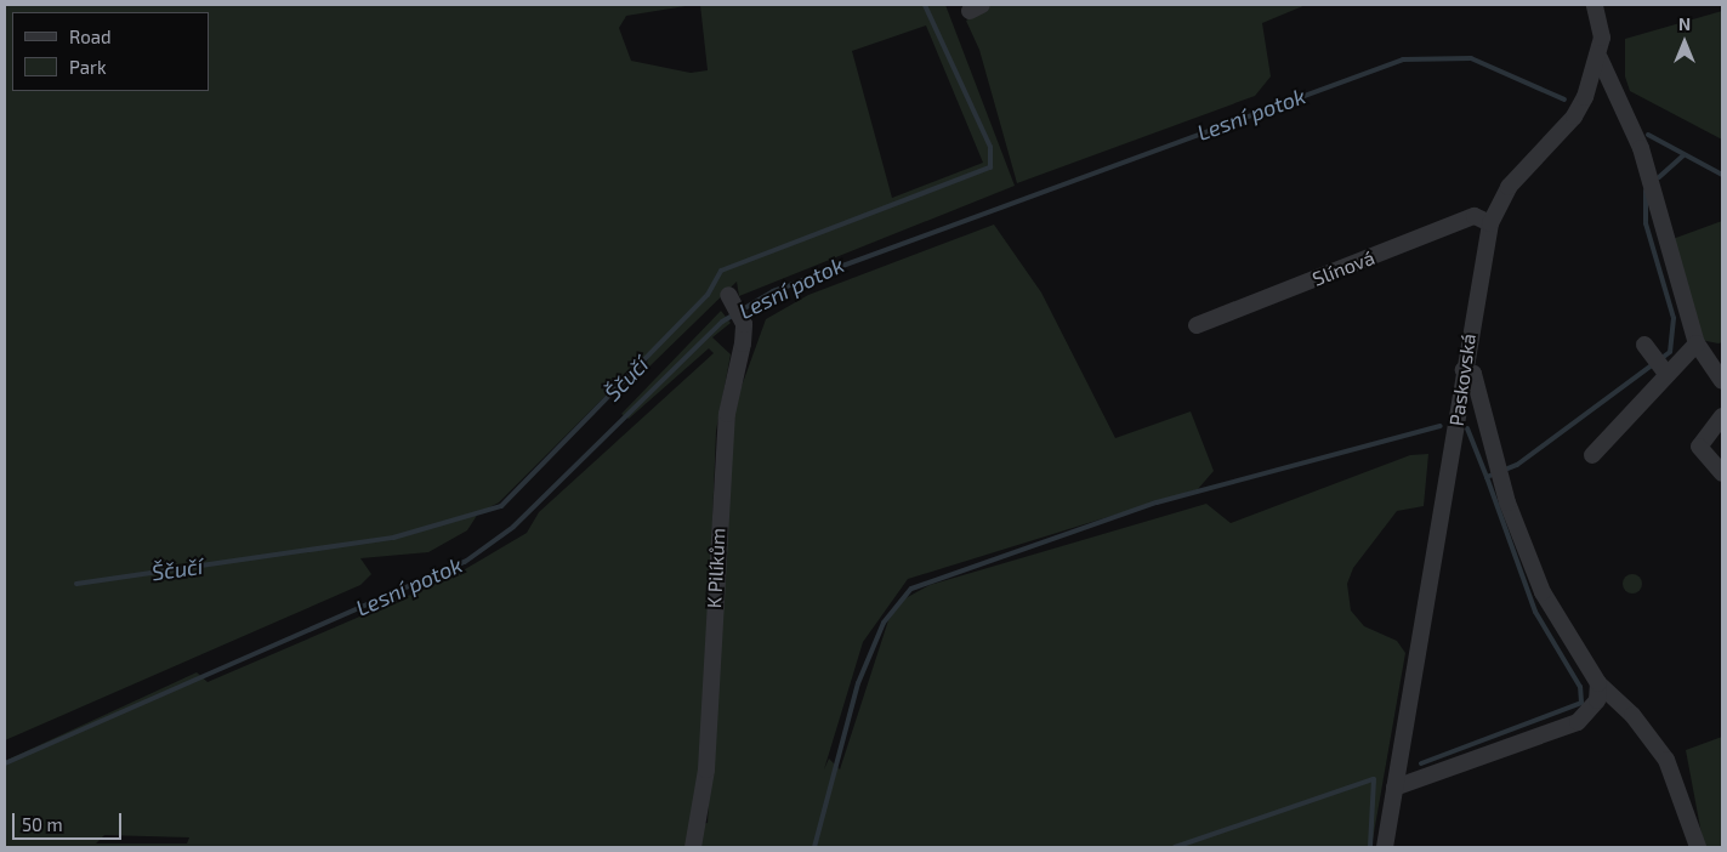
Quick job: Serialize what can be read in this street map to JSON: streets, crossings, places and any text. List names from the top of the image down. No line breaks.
{"streets":{"street":["Slínová","Paskovská","K Pilíkům"]},"crossings":[["Slínová","Paskovská"]],"water":["Lesní potok","Ščučí"],"legend":["Road","Park"],"scale_bar":"50 m","north":"top"}
